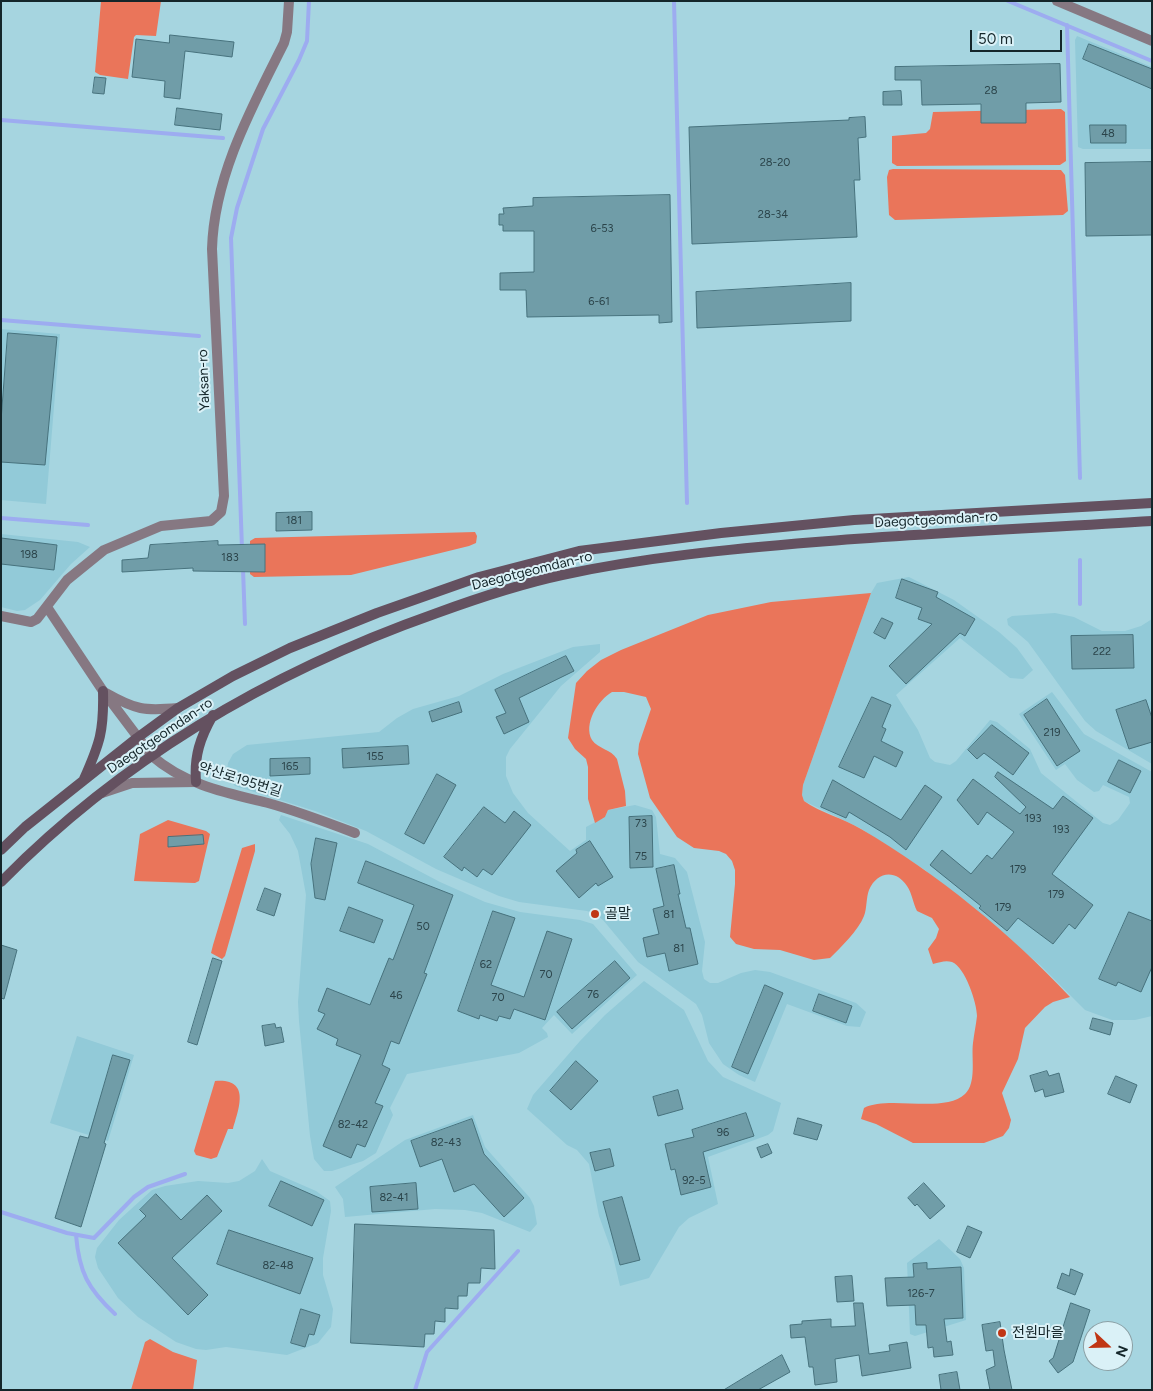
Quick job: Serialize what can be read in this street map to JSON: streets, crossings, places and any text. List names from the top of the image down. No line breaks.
{"streets":{"main road":["Daegotgeomdan-ro"],"street":["Yaksan-ro","약산로195번길"]},"crossings":[["Yaksan-ro","약산로195번길"],["Daegotgeomdan-ro","약산로195번길"]],"places":["골말","전원마을"],"house_numbers":["28","48","28-20","28-34","6-53","6-61","181","198","183","222","219","155","165","193","73","193","75","179","179","179","81","50","81","62","70","76","46","70","82-42","96","82-43","92-5","82-41","82-48","126-7"],"scale_bar":"50 m","north":"right"}
